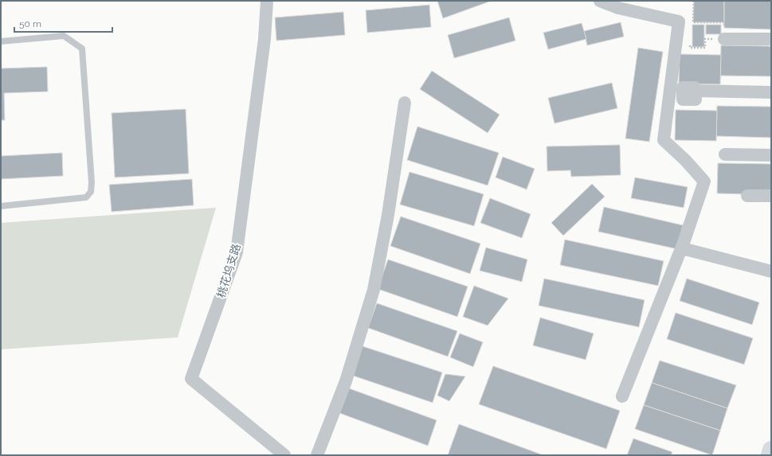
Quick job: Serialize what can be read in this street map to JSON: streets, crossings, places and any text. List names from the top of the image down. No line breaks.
{"streets":{"street":["桃花坞支路"]},"scale_bar":"50 m"}
